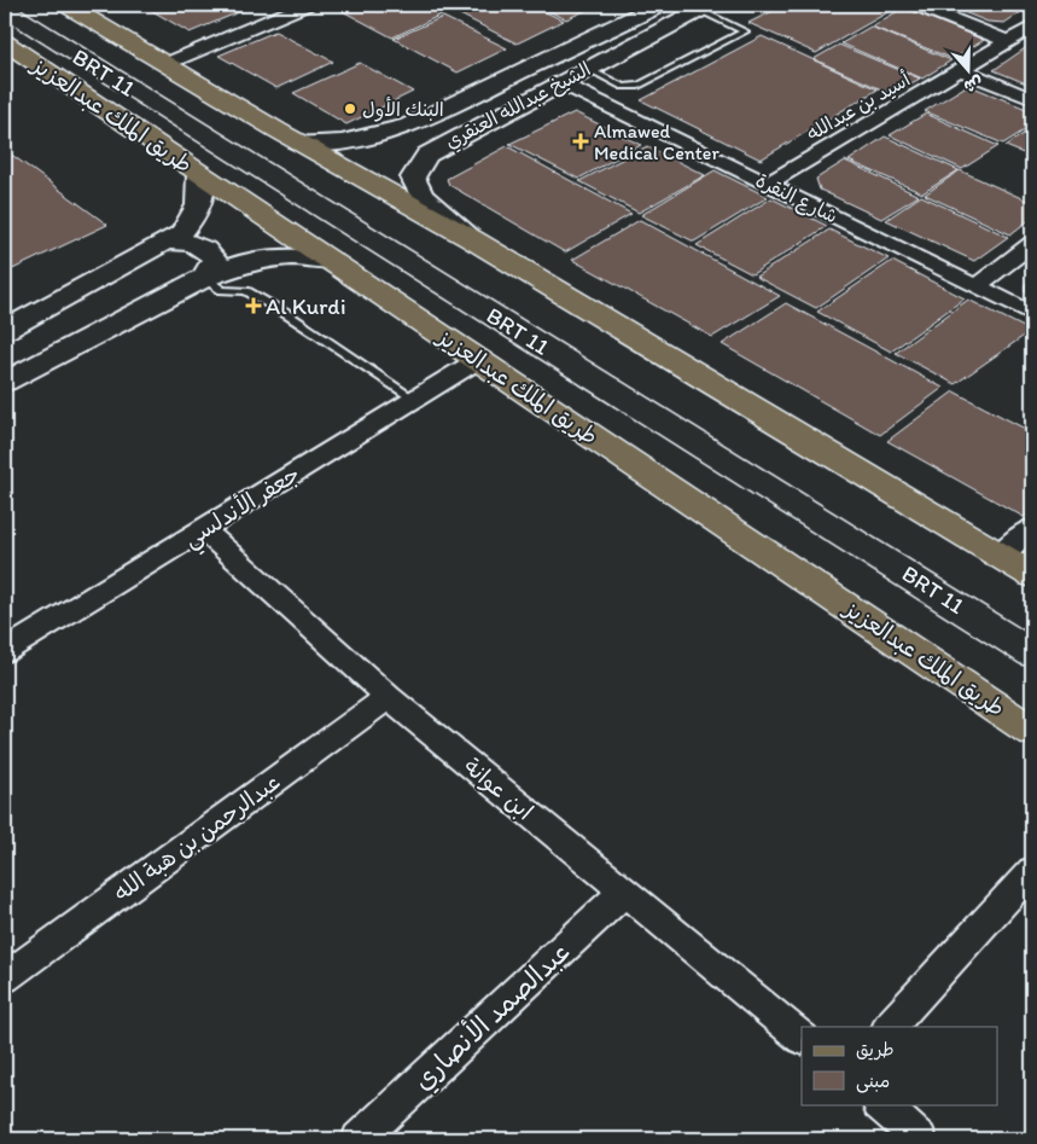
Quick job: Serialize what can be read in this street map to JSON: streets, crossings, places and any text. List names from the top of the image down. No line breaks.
{"streets":{"main road":["BRT 11","طريق الملك عبدالعزيز"],"street":["الشيخ عبدالله العنقري","أسيد بن عبدالله","شارع النقرة","جعفر الأندلسي","ابن عوانة","عبدالرحمن بن هبة الله","عبدالصمد الأنصاري"]},"crossings":[["الشيخ عبدالله العنقري","شارع النقرة"],["أسيد بن عبدالله","شارع النقرة"],["طريق الملك عبدالعزيز","جعفر الأندلسي"],["جعفر الأندلسي","ابن عوانة"],["ابن عوانة","عبدالرحمن بن هبة الله"],["ابن عوانة","عبدالصمد الأنصاري"]],"places":{"other":["البنك الأول"],"health":["Almawed Medical Center","Al Kurdi"]},"legend":["طريق","مبنى"],"north":"bottom"}
